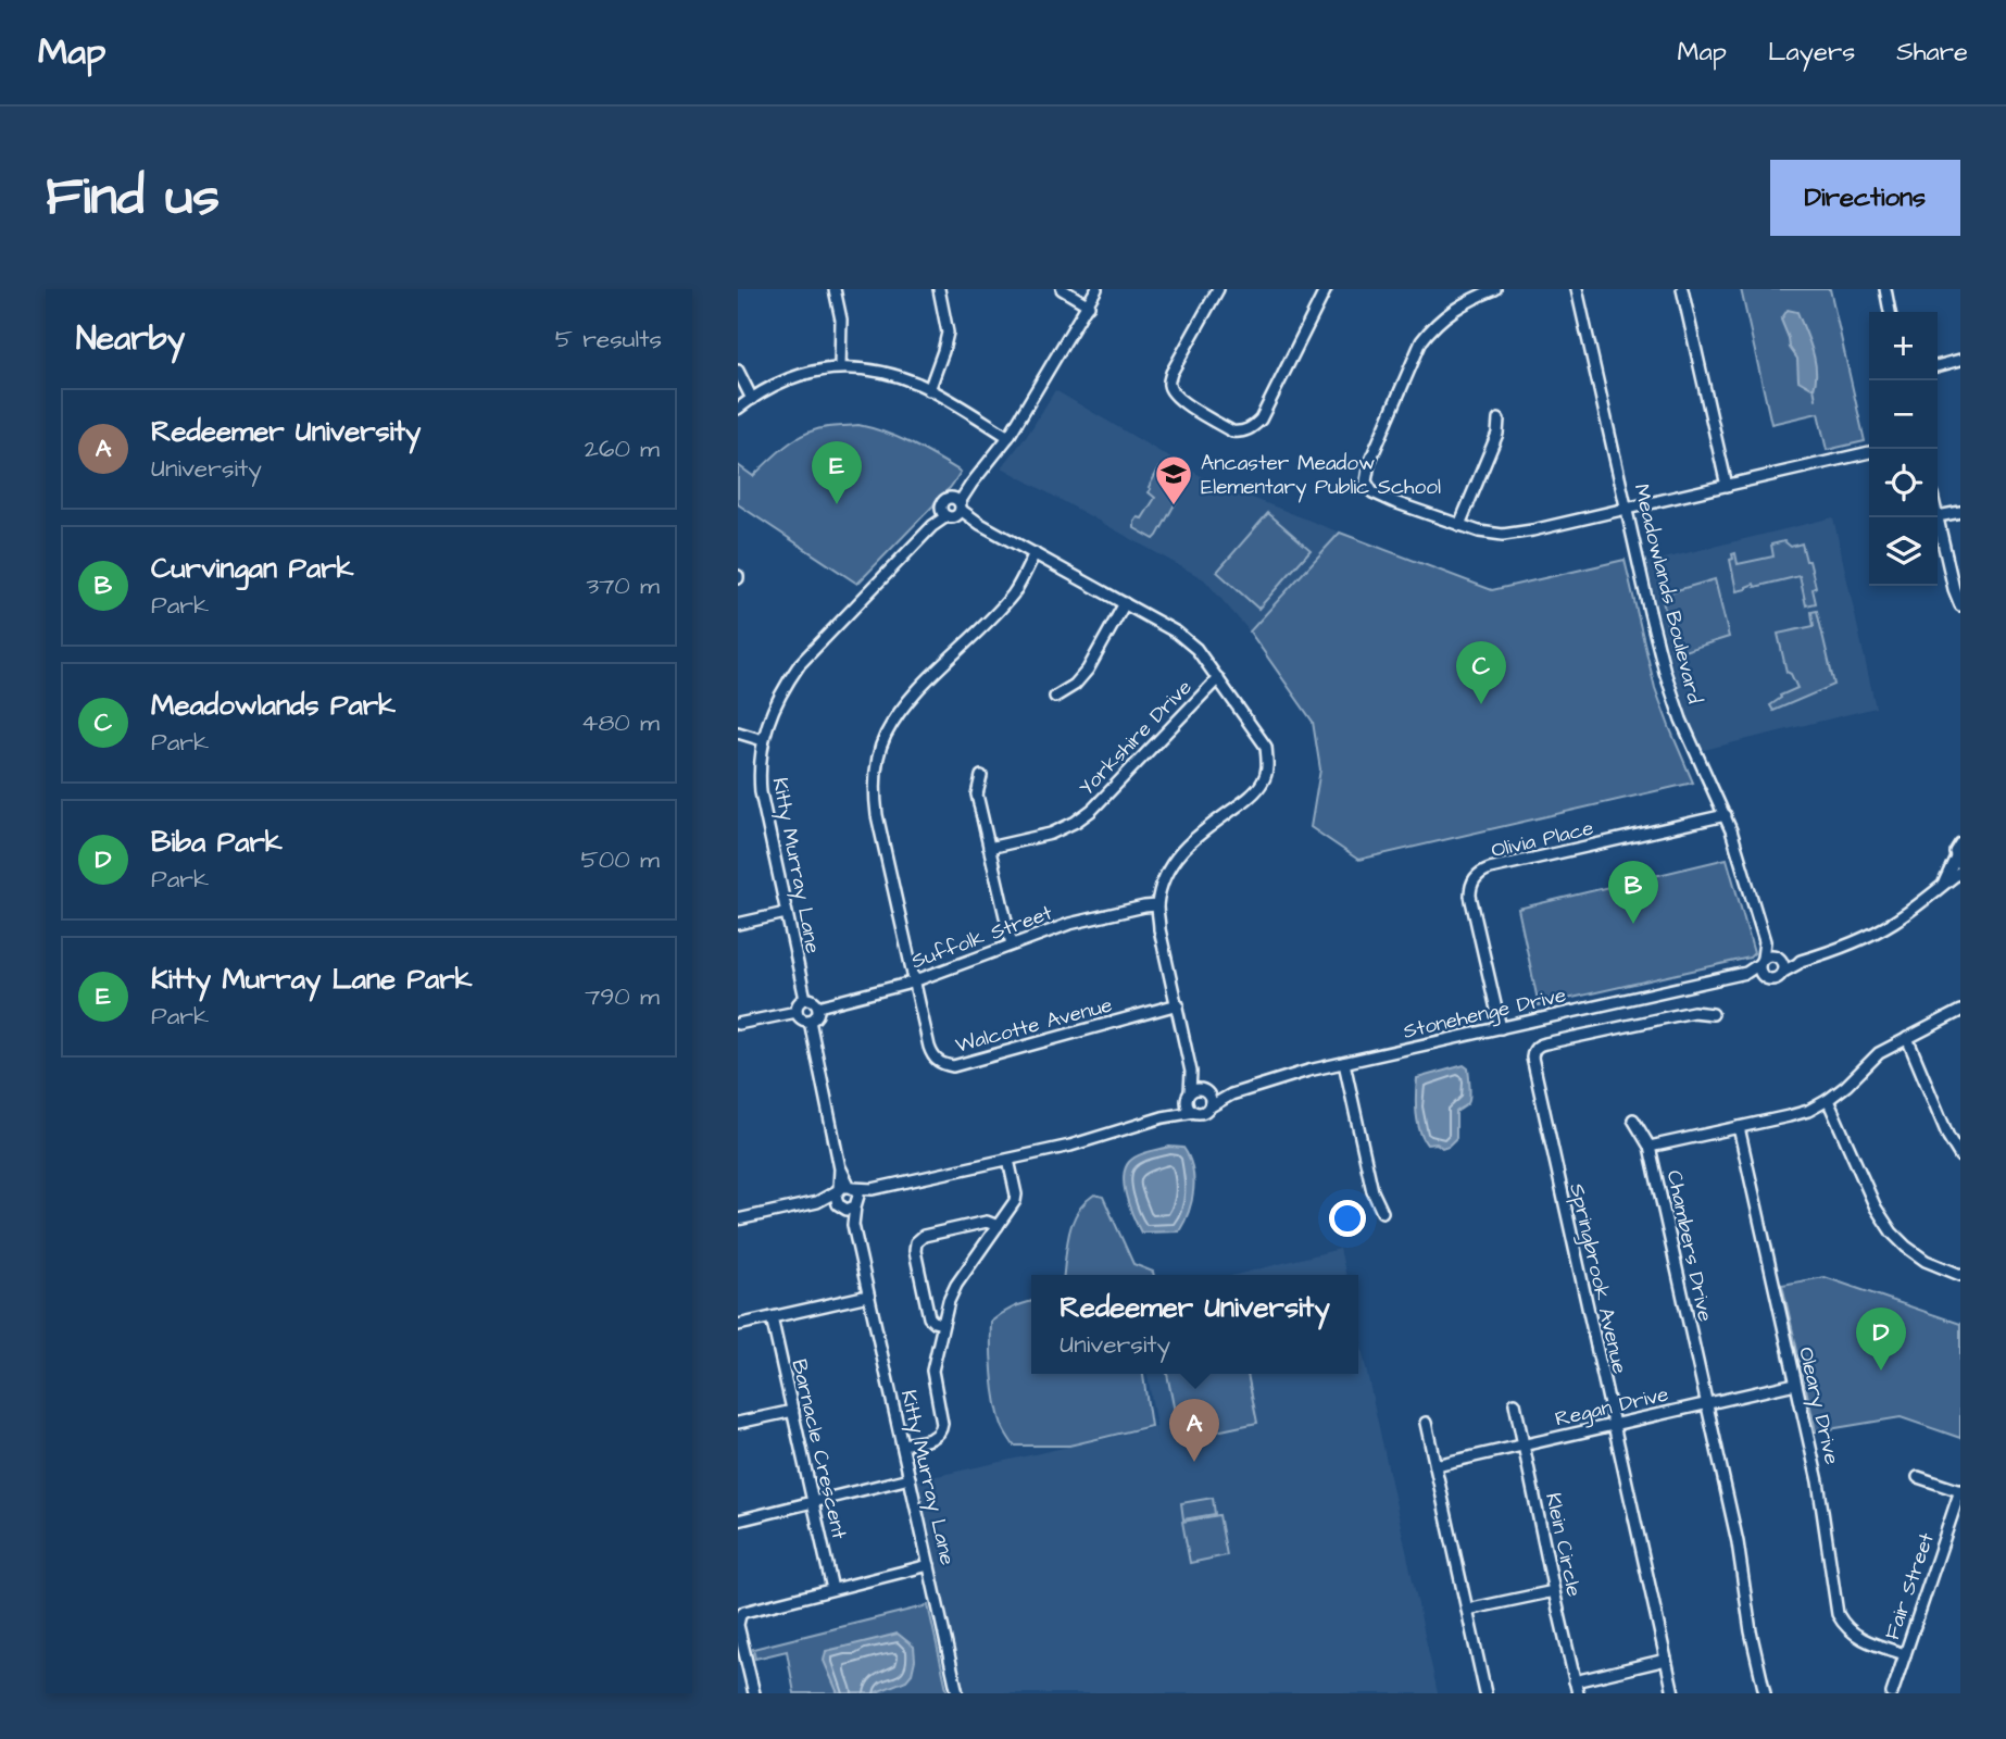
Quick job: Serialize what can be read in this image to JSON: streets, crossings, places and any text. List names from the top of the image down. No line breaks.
{"streets":{"street":["Meadowlands Boulevard","Yorkshire Drive","Olivia Place","Kitty Murray Lane","Suffolk Street","Stonehenge Drive","Walcotte Avenue","Chambers Drive","Springbrook Avenue","Regan Drive","Oleary Drive","Barnacle Crescent","Klein Circle","Fair Street"]},"crossings":[["Meadowlands Boulevard","Olivia Place"],["Meadowlands Boulevard","Stonehenge Drive"],["Olivia Place","Stonehenge Drive"],["Kitty Murray Lane","Suffolk Street"],["Suffolk Street","Walcotte Avenue"],["Chambers Drive","Regan Drive"],["Chambers Drive","Oleary Drive"],["Springbrook Avenue","Regan Drive"],["Regan Drive","Oleary Drive"],["Regan Drive","Klein Circle"],["Oleary Drive","Fair Street"]],"places":{"school or university":["Ancaster Meadow Elementary Public School"]},"page":{"header":"Map","nav":["Map","Layers","Share"],"buttons":"Directions","title":"Find us","heading":["Nearby","5 results"],"map_buttons":["+","−"],"list":[{"mark":"A","name":"Redeemer University","note":"University","value":"260 m"},{"mark":"B","name":"Curvingan Park","note":"Park","value":"370 m"},{"mark":"C","name":"Meadowlands Park","note":"Park","value":"480 m"},{"mark":"D","name":"Biba Park","note":"Park","value":"500 m"},{"mark":"E","name":"Kitty Murray Lane Park","note":"Park","value":"790 m"}],"pins":["E","C","B","D","A"],"popup":["Redeemer University","University"]}}
